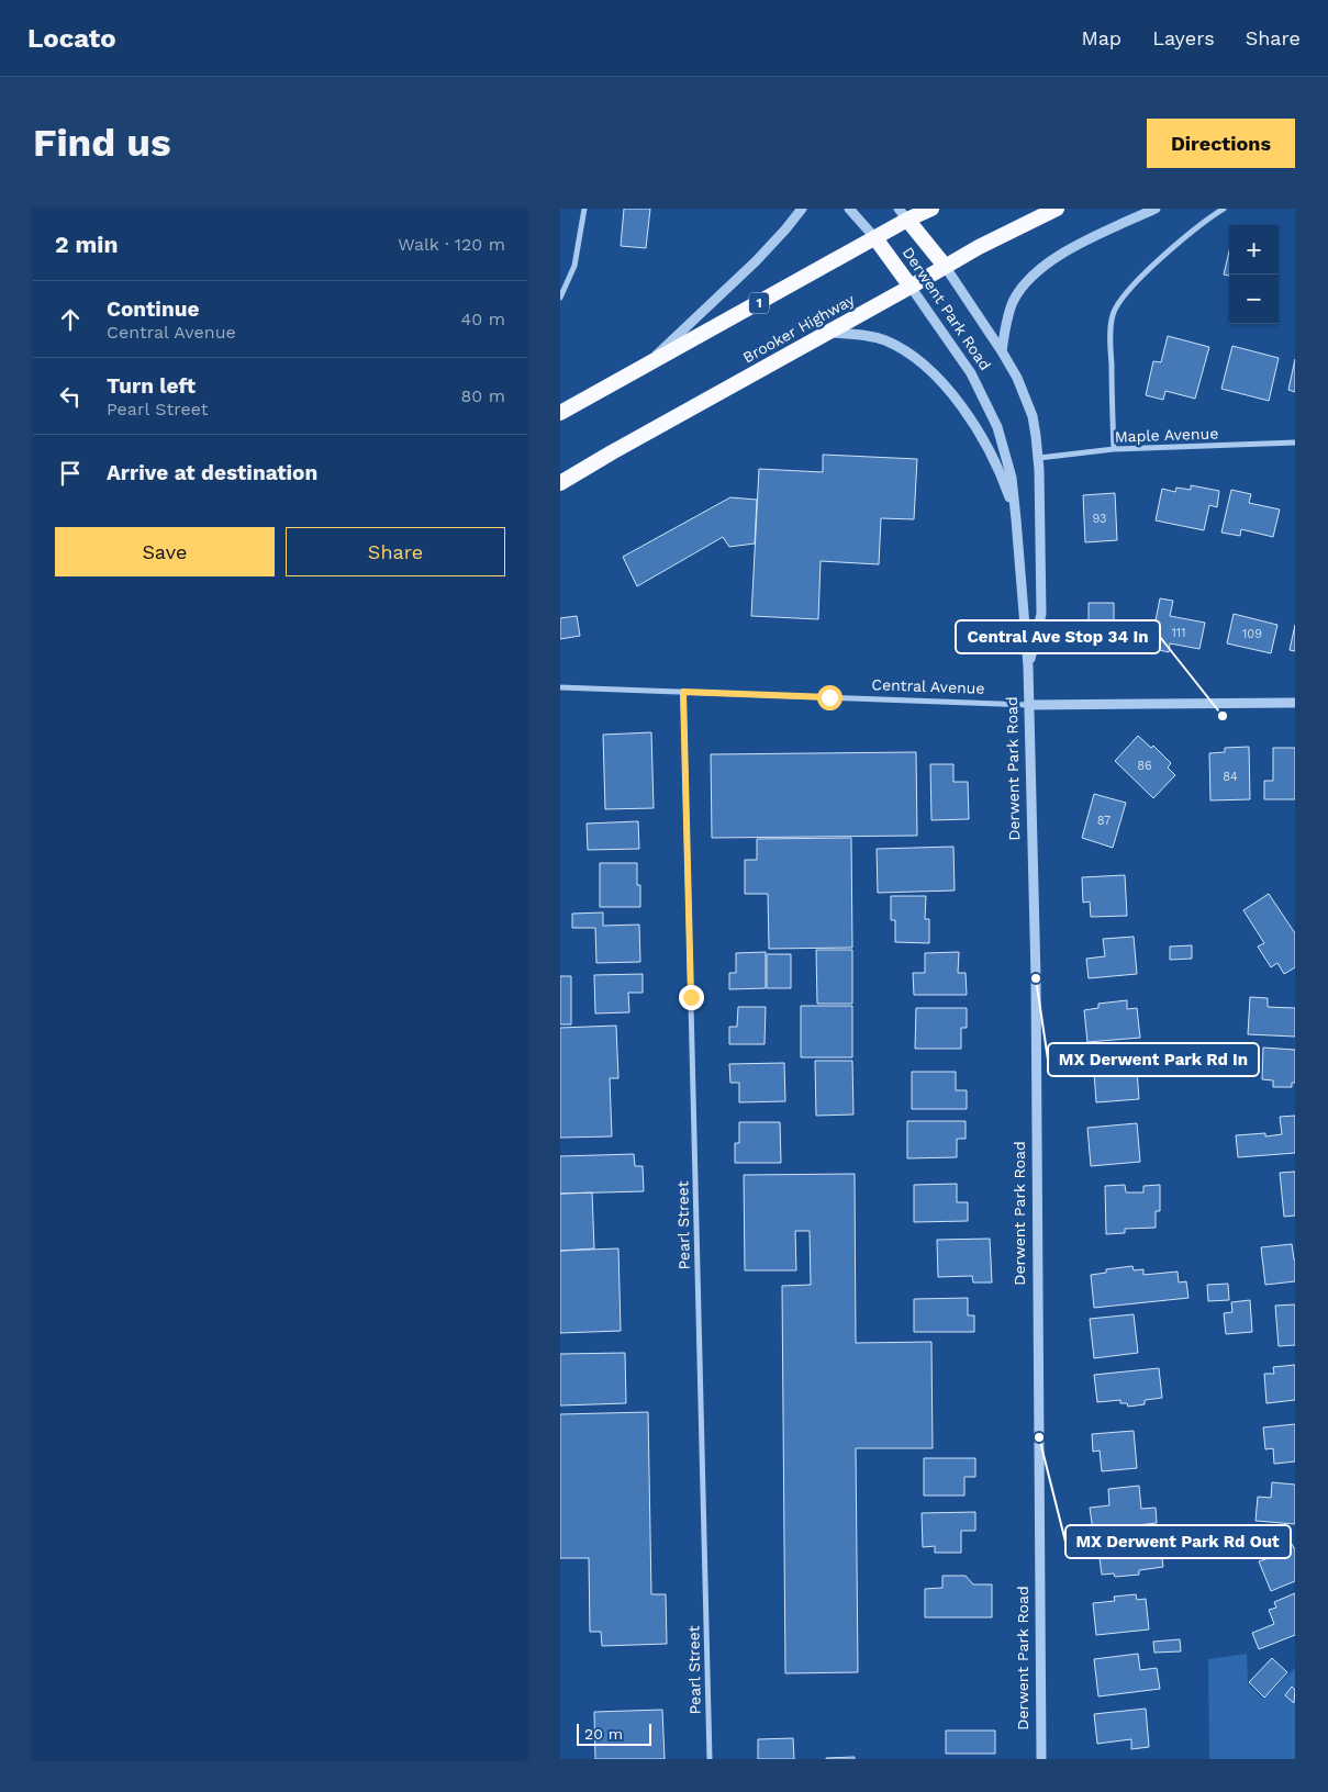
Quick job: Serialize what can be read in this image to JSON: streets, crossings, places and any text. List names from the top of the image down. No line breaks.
{"streets":{"highway":["1","Derwent Park Road","Brooker Highway"],"street":["Maple Avenue","Central Avenue","Pearl Street"]},"crossings":[["1","Derwent Park Road"],["Derwent Park Road","Brooker Highway"],["Derwent Park Road","Maple Avenue"],["Derwent Park Road","Central Avenue"],["Central Avenue","Pearl Street"]],"places":["Central Ave Stop 34 In","MX Derwent Park Rd In","MX Derwent Park Rd Out"],"house_numbers":["93","111","109","86","84","87"],"scale_bar":"20 m","page":{"header":"Locato","nav":["Map","Layers","Share"],"buttons":["Directions",["Save","Share"]],"title":"Find us","heading":["2 min","Walk · 120 m"],"map_buttons":["+","−"],"list":[["Continue","Central Avenue","40 m"],["Turn left","Pearl Street","80 m"],"Arrive at destination"],"scale":"20 m"}}
